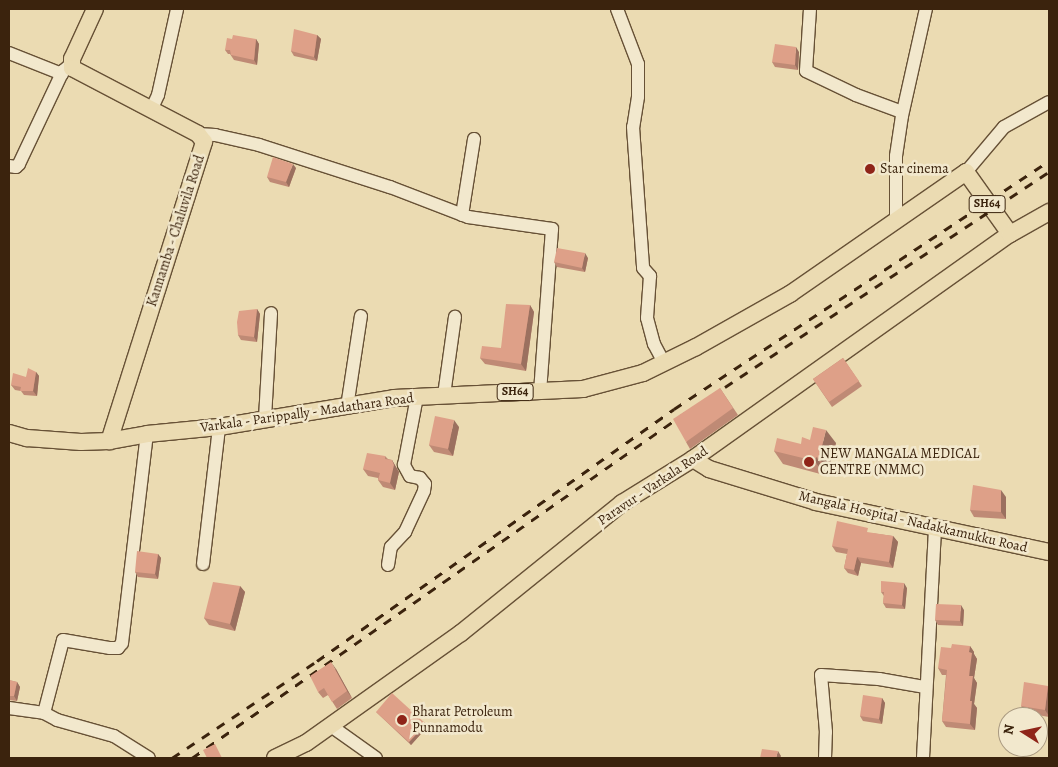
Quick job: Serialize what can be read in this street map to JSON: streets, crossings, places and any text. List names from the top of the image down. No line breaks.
{"streets":{"main road":["SH64","Kannamba - Chaluvila Road","Varkala - Parippally - Madathara Road","Paravur - Varkala Road","Mangala Hospital - Nadakkamukku Road"]},"crossings":[["SH64","Varkala - Parippally - Madathara Road"],["SH64","Paravur - Varkala Road"],["Kannamba - Chaluvila Road","Varkala - Parippally - Madathara Road"],["Paravur - Varkala Road","Mangala Hospital - Nadakkamukku Road"]],"places":["Star cinema","NEW MANGALA MEDICAL CENTRE (NMMC)","Bharat Petroleum Punnamodu"],"north":"left"}
